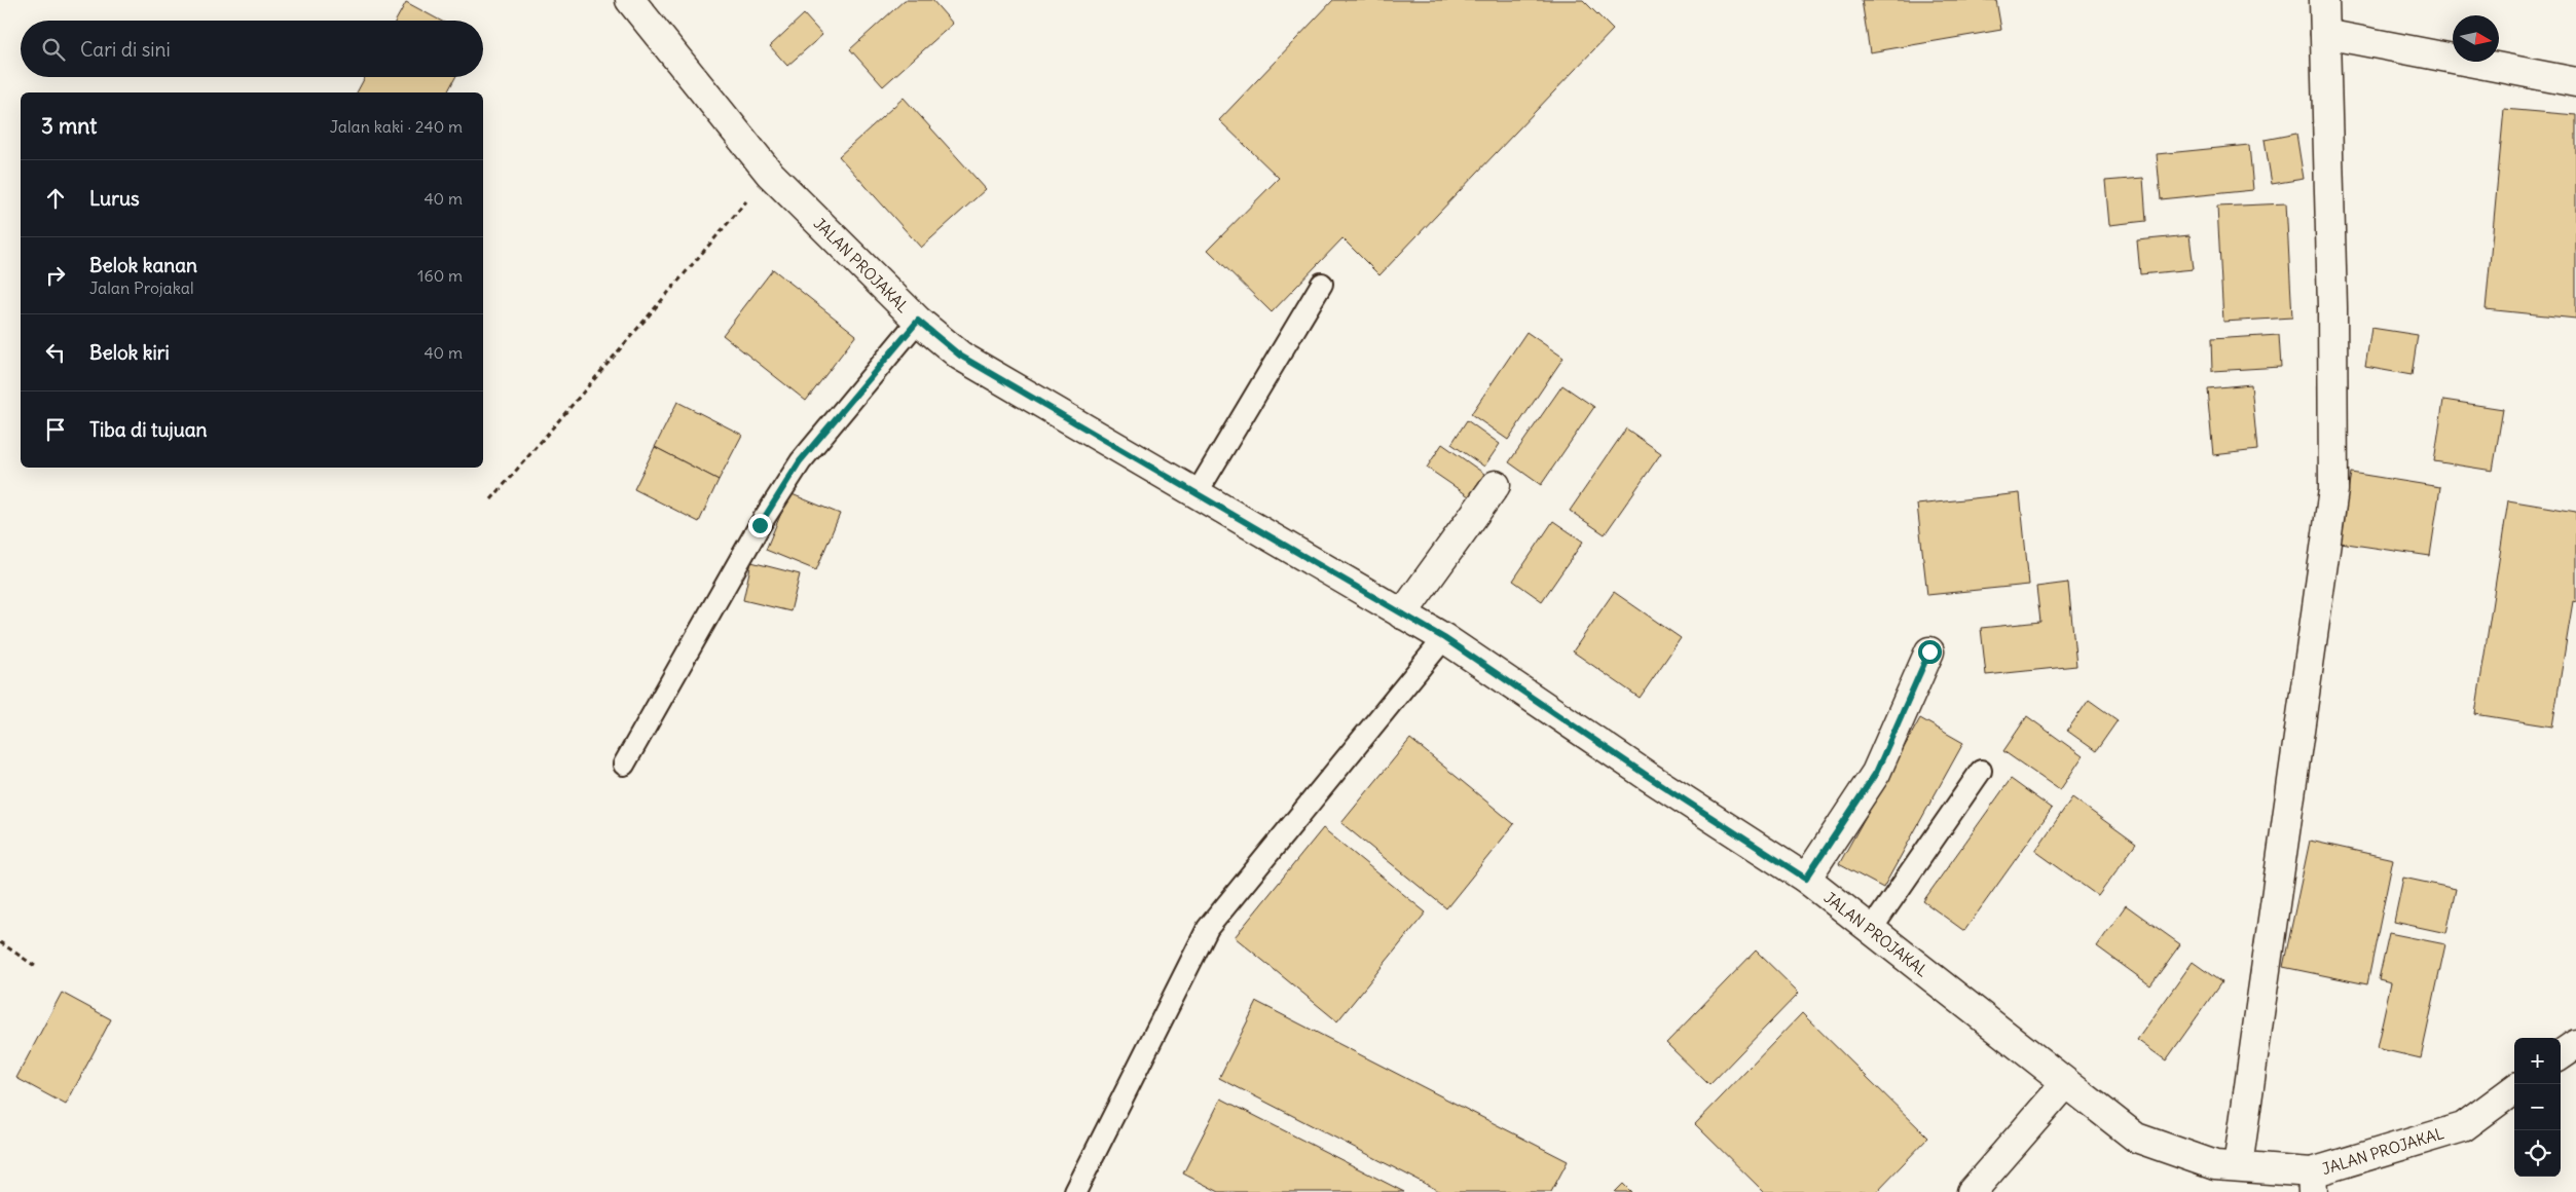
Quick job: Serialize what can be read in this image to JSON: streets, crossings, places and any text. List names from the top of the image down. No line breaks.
{"streets":{"main road":["JALAN PROJAKAL"]},"north":"right","page":{"search":"Cari di sini","heading":["3 mnt","Jalan kaki · 240 m"],"list":[["Lurus","40 m"],["Belok kanan","Jalan Projakal","160 m"],["Belok kiri","40 m"],"Tiba di tujuan"],"map_buttons":["+","−"]}}
